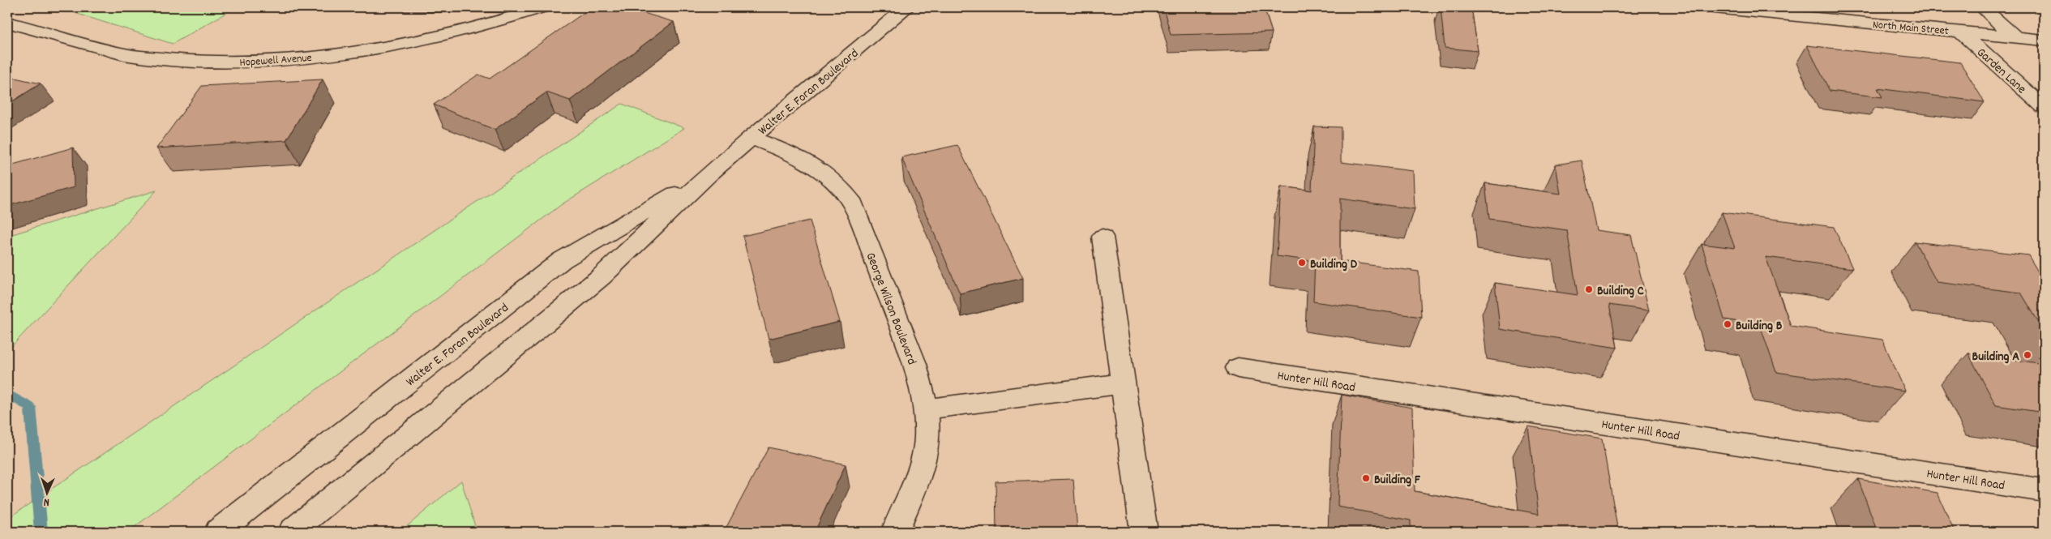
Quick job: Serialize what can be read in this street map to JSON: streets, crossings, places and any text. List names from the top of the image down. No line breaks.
{"streets":{"street":["North Main Street","Hopewell Avenue","Garden Lane","Walter E. Foran Boulevard","George Wilson Boulevard","Hunter Hill Road"]},"crossings":[["North Main Street","Garden Lane"],["Walter E. Foran Boulevard","George Wilson Boulevard"]],"places":["Building D","Building C","Building B","Building A","Building F"],"north":"bottom"}
